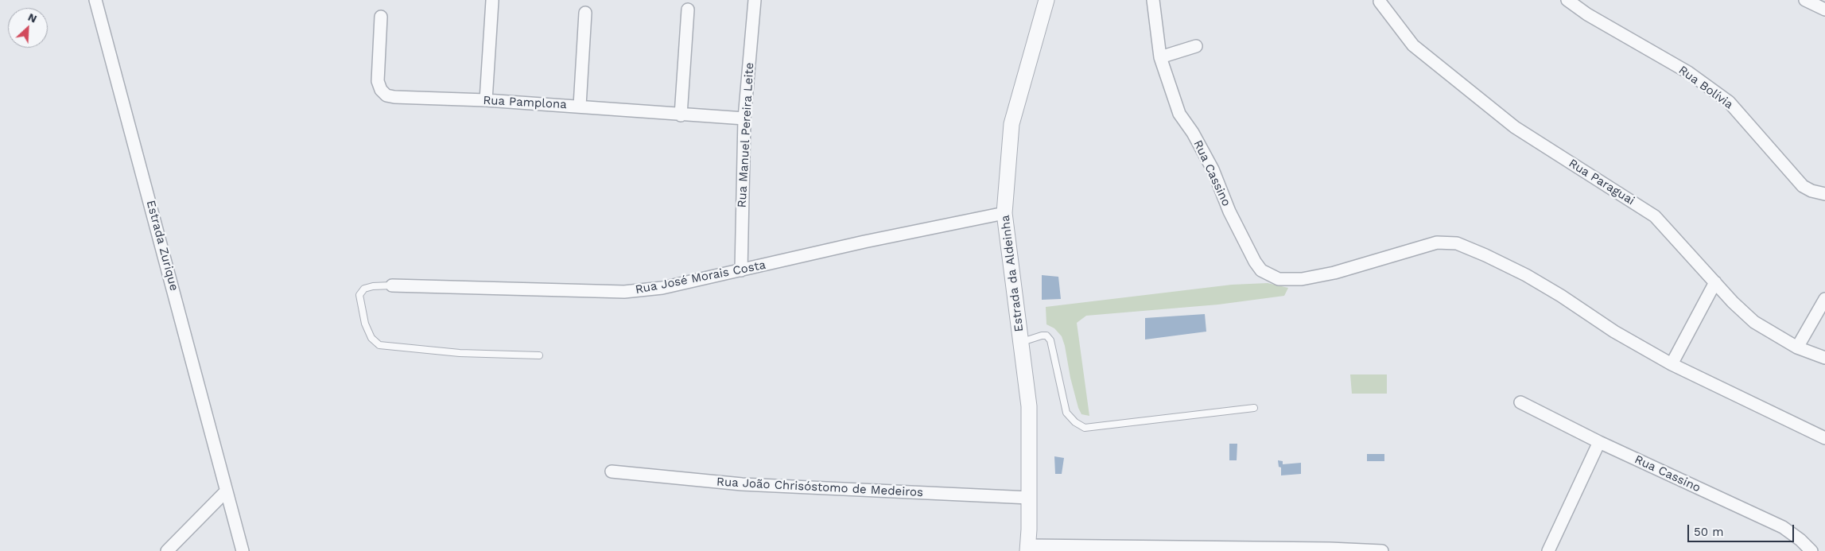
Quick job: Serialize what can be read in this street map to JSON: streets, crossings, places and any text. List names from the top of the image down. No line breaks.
{"streets":{"street":["Rua Bolívia","Rua Pamplona","Rua Manuel Pereira Leite","Rua Cassino","Rua Paraguai","Estrada Zurique","Estrada da Aldeinha","Rua José Morais Costa","Rua João Chrisóstomo de Medeiros"]},"crossings":[["Rua Pamplona","Rua Manuel Pereira Leite"],["Rua Manuel Pereira Leite","Rua José Morais Costa"],["Estrada da Aldeinha","Rua José Morais Costa"],["Estrada da Aldeinha","Rua João Chrisóstomo de Medeiros"]],"scale_bar":"50 m","north":"top right"}
